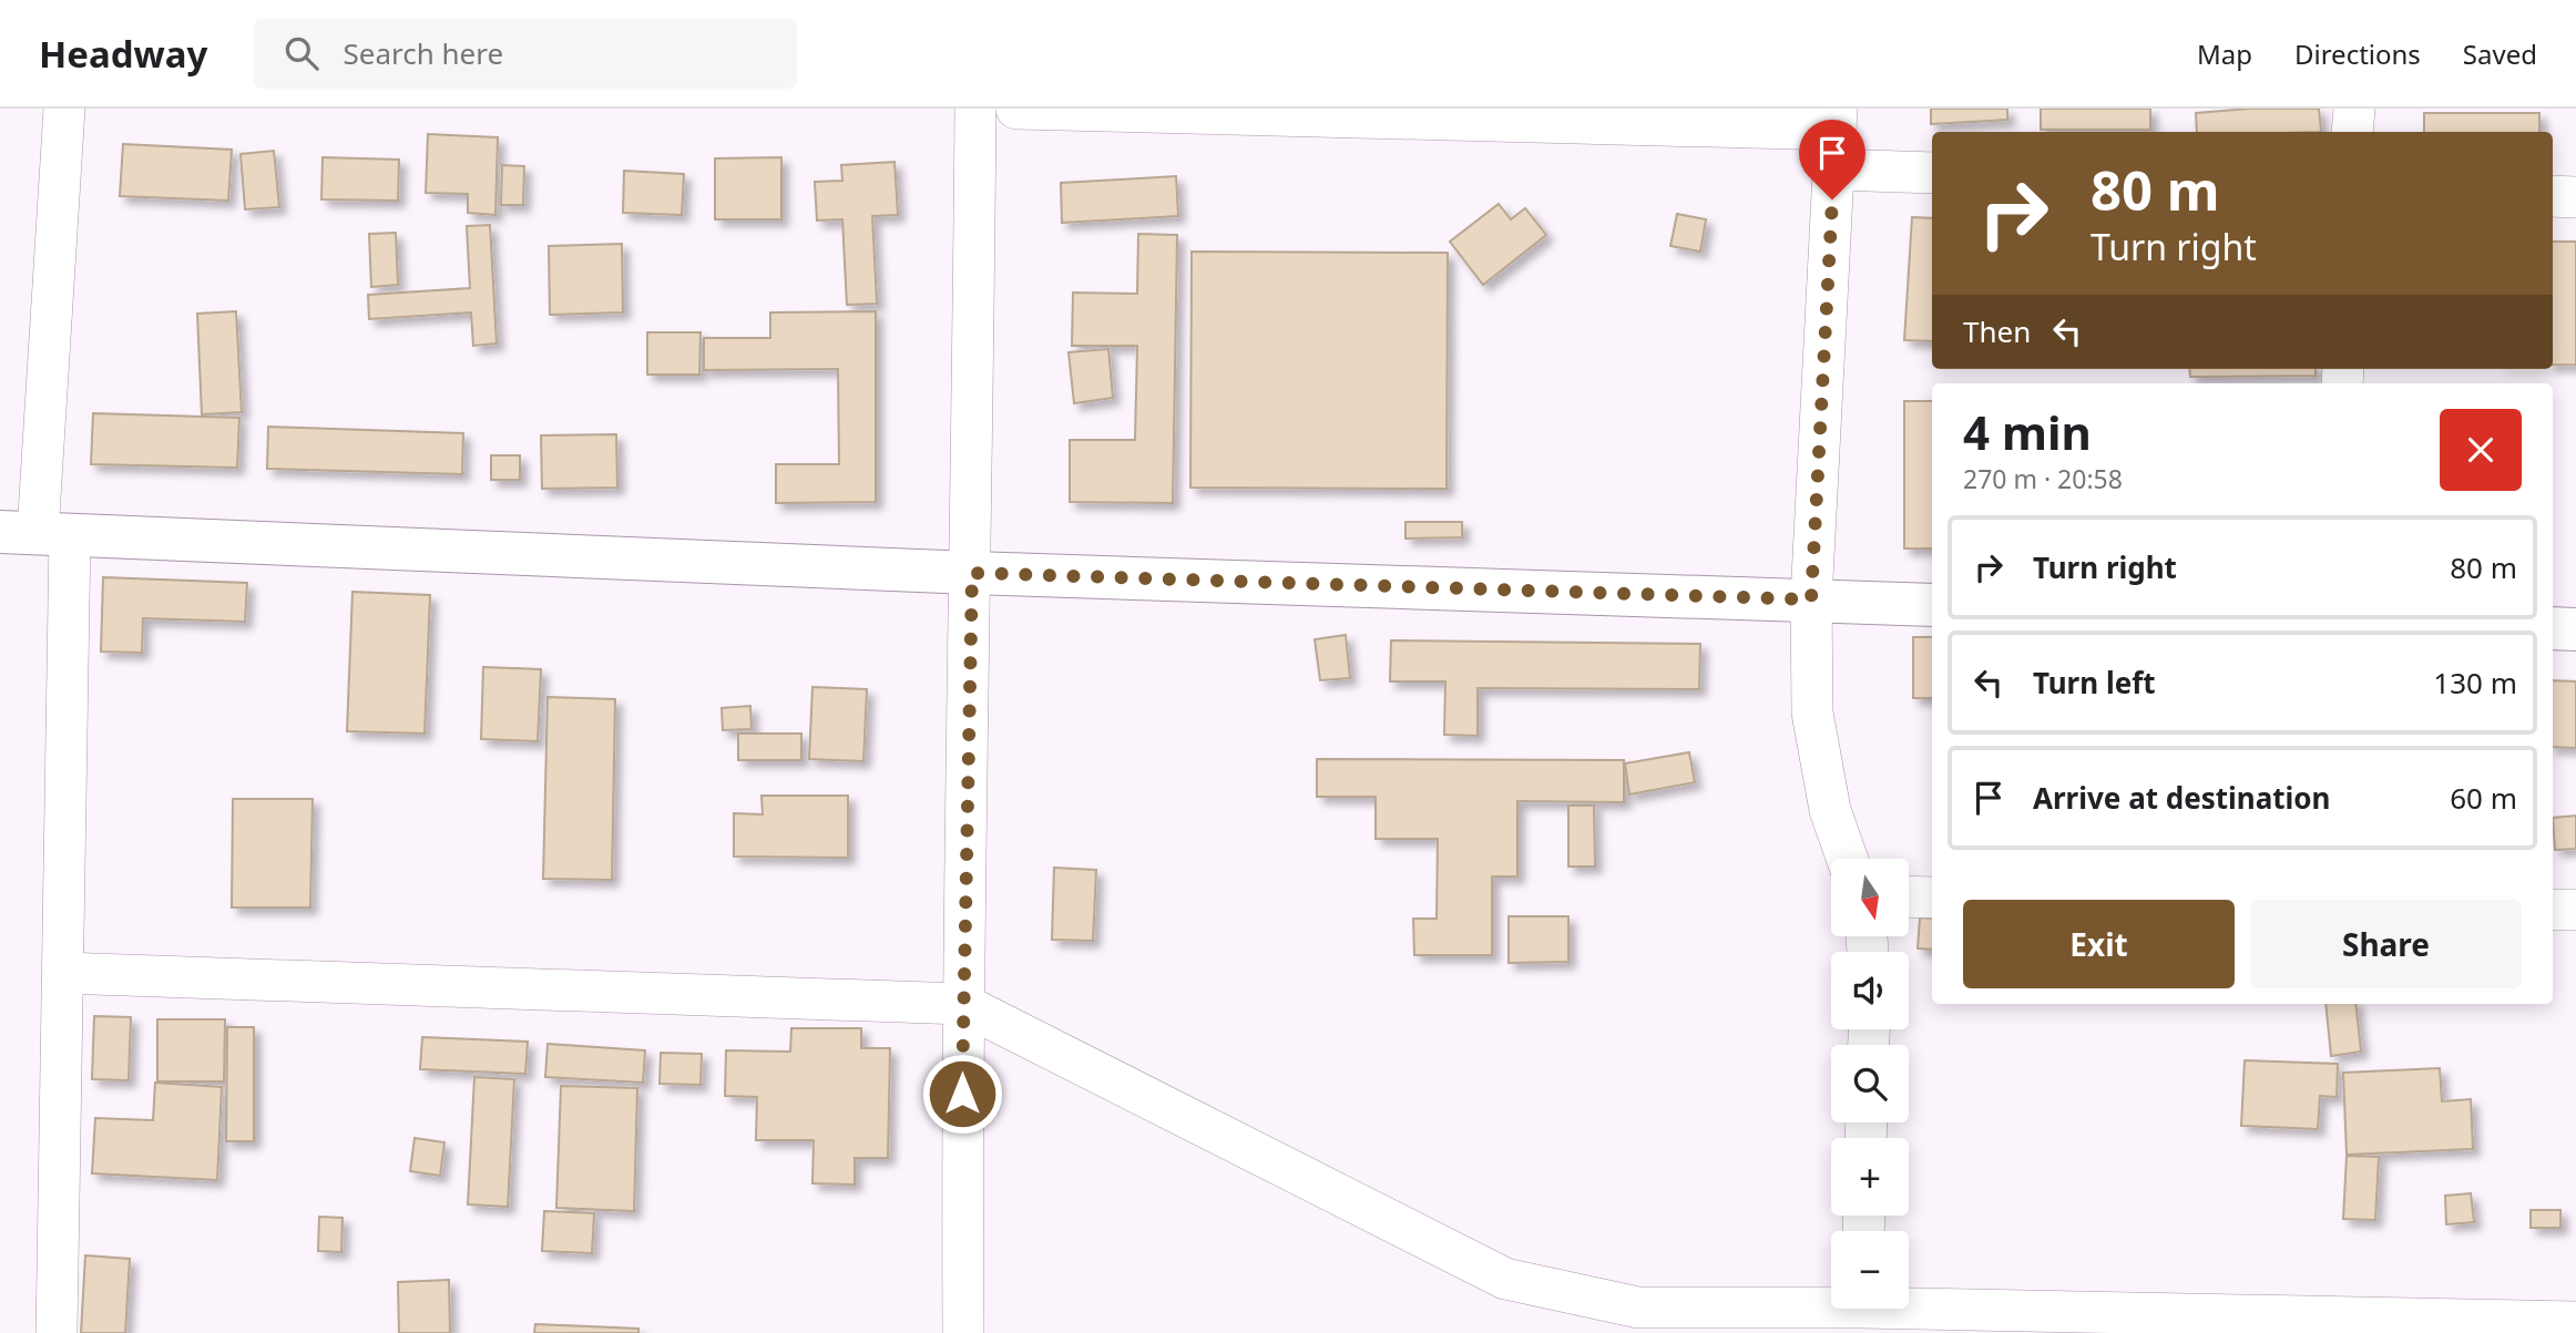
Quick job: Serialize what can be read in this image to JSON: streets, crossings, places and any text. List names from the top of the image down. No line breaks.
{"north":"bottom","page":{"header":"Headway","search":"Search here","nav":["Map","Directions","Saved"],"turn":["80 m","Turn right"],"then":"Then","heading":["4 min","270 m · 20:58"],"list":[{"name":"Turn right","value":"80 m"},{"name":"Turn left","value":"130 m"},{"name":"Arrive at destination","value":"60 m"}],"map_buttons":["+","−"],"buttons":["Exit","Share"]}}
